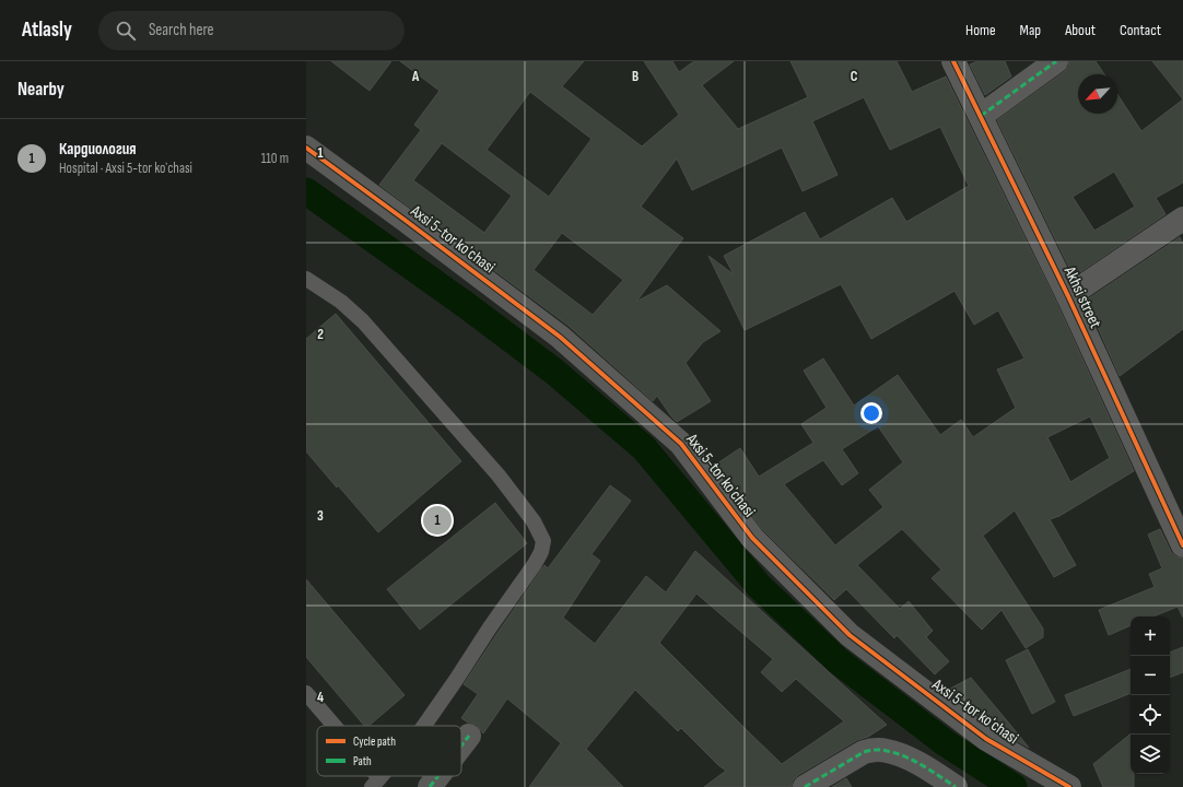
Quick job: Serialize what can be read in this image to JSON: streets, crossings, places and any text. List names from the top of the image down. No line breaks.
{"streets":{"street":["Аxsi 5-tor koʼchasi","Akhsi street"]},"legend":["Cycle path","Path"],"north":"bottom left","page":{"header":"Atlasly","search":"Search here","nav":["Home","Map","About","Contact"],"heading":"Nearby","list":[{"mark":"1","name":"Кардиология","note":"Hospital · Аxsi 5-tor koʼchasi","value":"110 m"}],"pins":"1","map_buttons":["+","−"]},"grid":{"columns":["A","B","C"],"rows":["1","2","3","4"]}}
